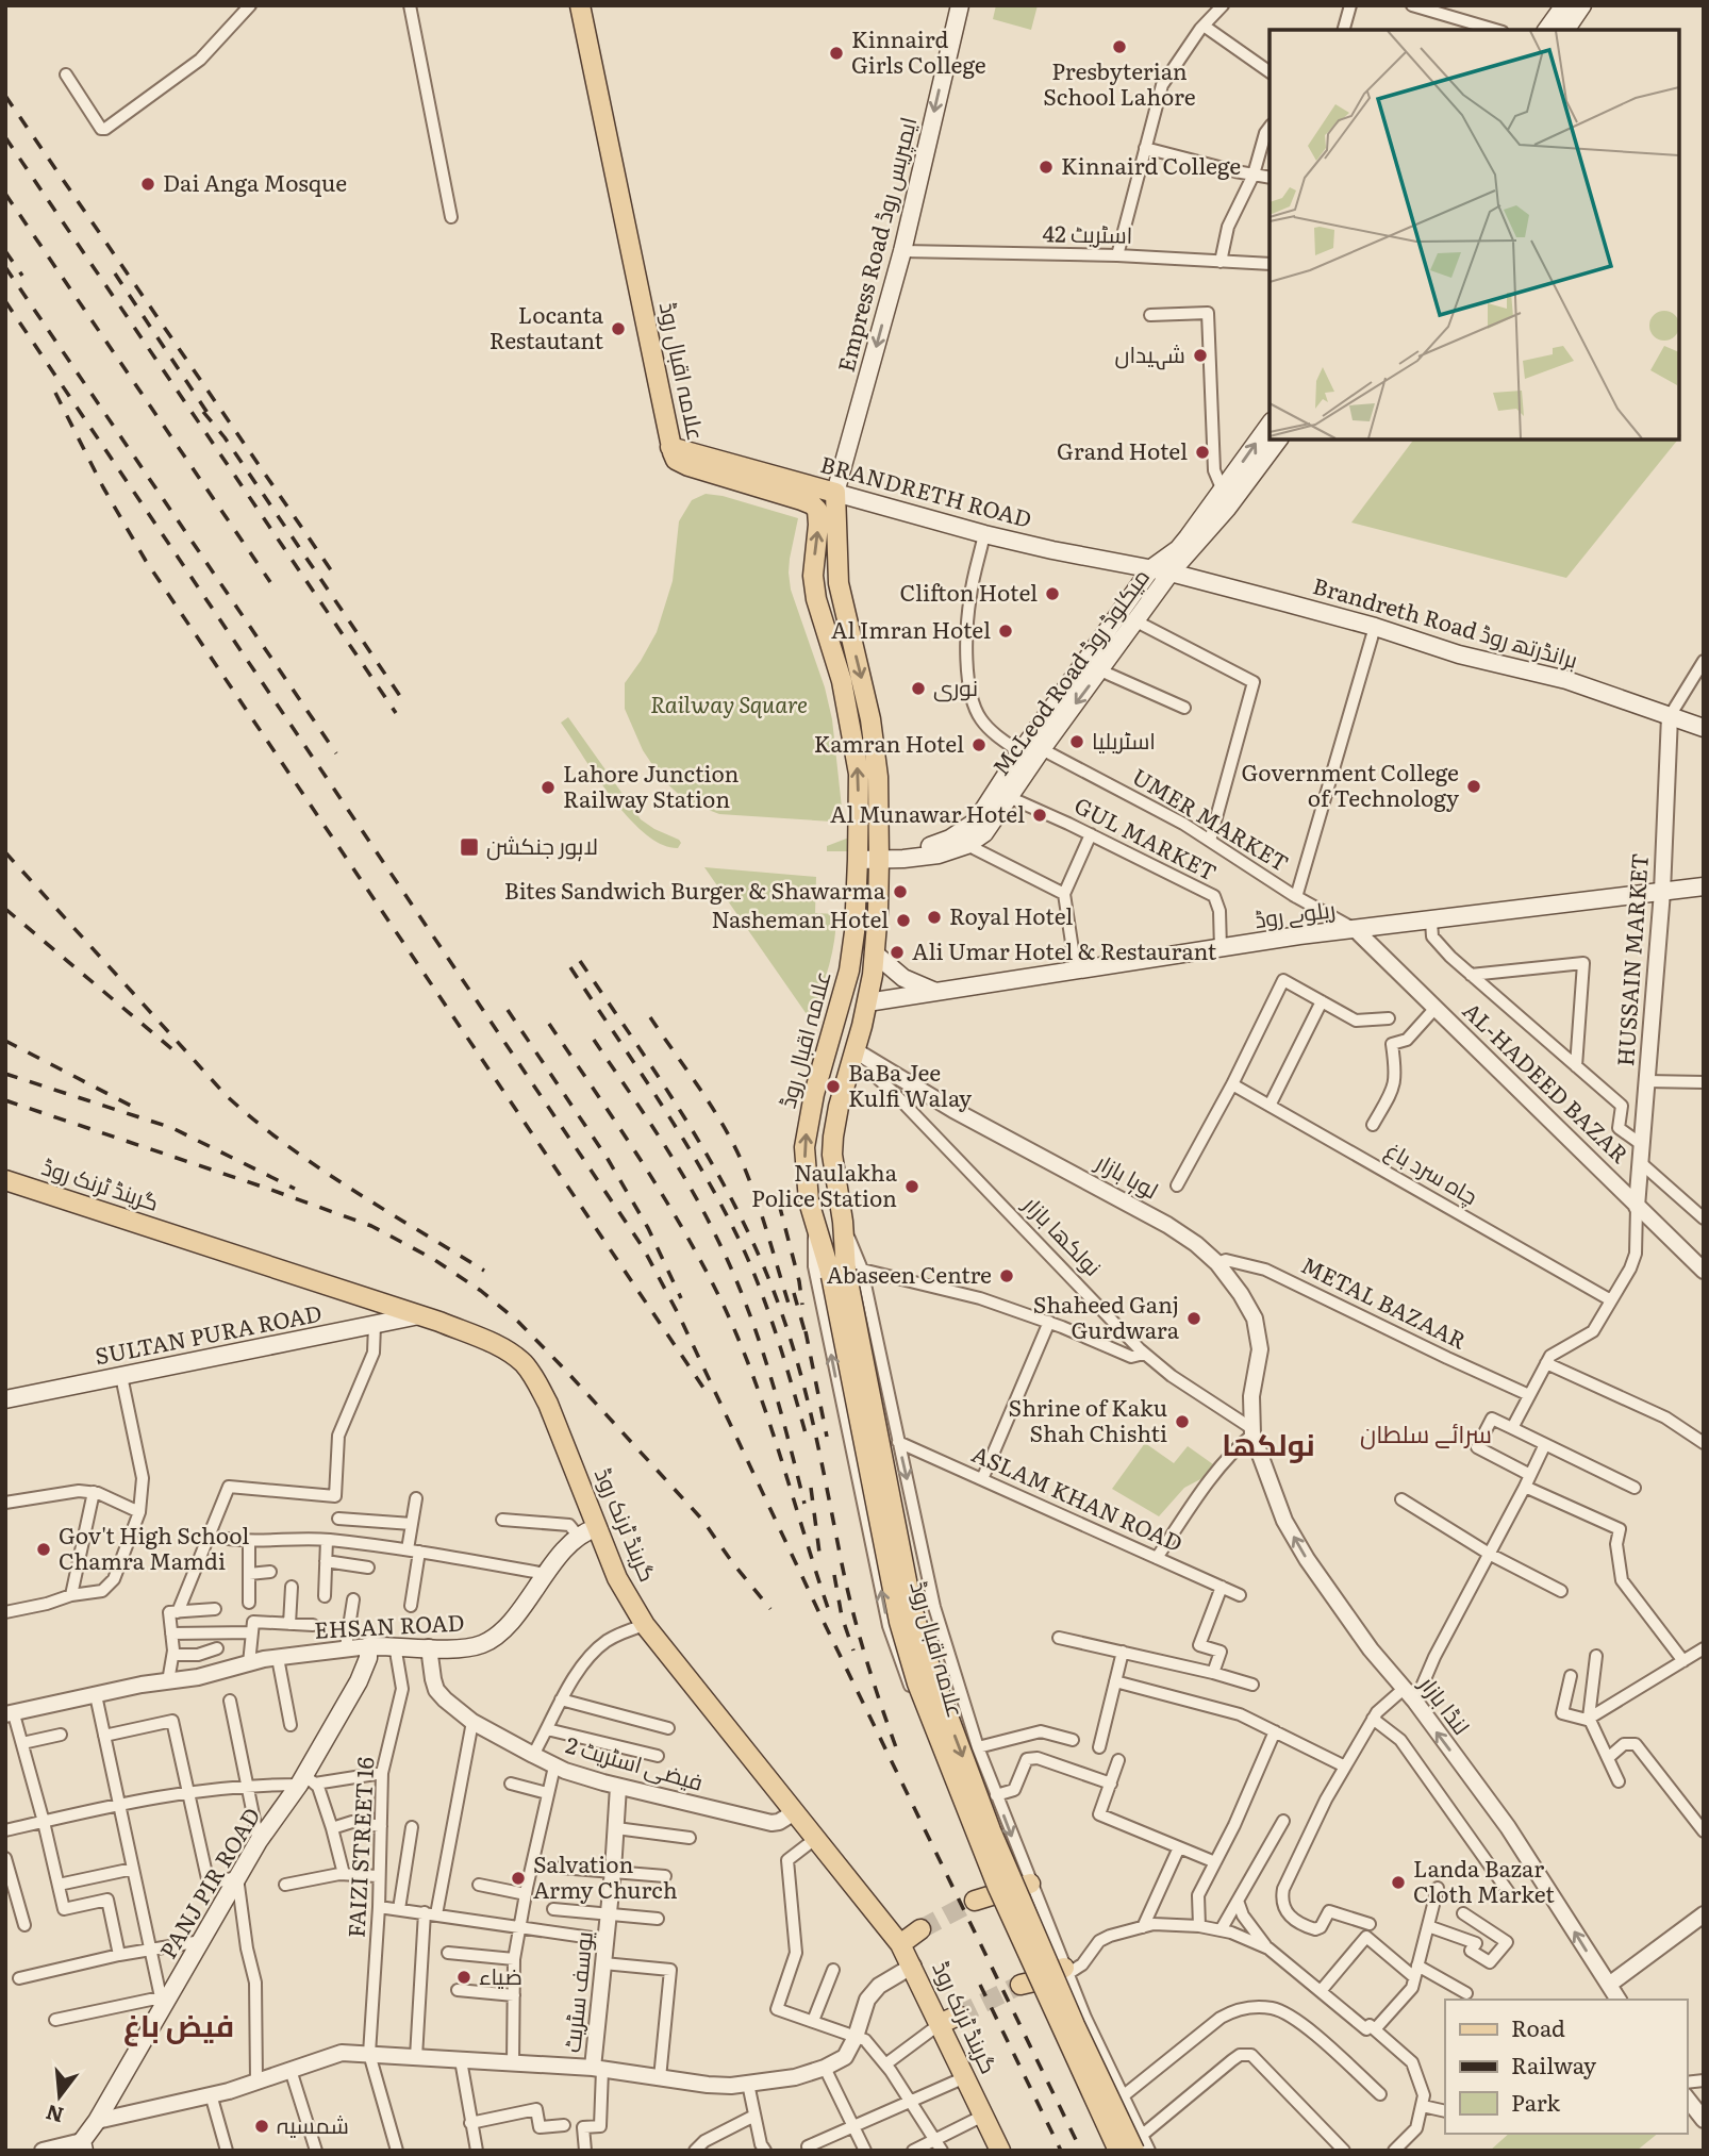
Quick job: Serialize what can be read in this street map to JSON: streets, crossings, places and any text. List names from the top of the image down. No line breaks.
{"streets":{"main road":["Empress Road ایمپریس روڈ","علامہ اقبال روڈ","BRANDRETH ROAD","Brandreth Road برانڈرتھ روڈ","McLeod Road میکلوڈ روڈ","ریلوے روڈ","گرینڈ ٹرنک روڈ","SULTAN PURA ROAD","EHSAN ROAD","PANJ PIR ROAD"],"street":["اسٹریٹ 42","UMER MARKET","GUL MARKET","HUSSAIN MARKET","AL-HADEED BAZAR","چاہ سرد باغ","لوہا بازار","نولکھا بازار","METAL BAZAAR","ASLAM KHAN ROAD","لنڈا بازار","فیضی اسٹریٹ 2","FAIZI STREET 16","یوسف سٹریٹ"]},"crossings":[["اسٹریٹ 42","Empress Road ایمپریس روڈ"],["Empress Road ایمپریس روڈ","علامہ اقبال روڈ"],["Empress Road ایمپریس روڈ","BRANDRETH ROAD"],["علامہ اقبال روڈ","BRANDRETH ROAD"],["علامہ اقبال روڈ","McLeod Road میکلوڈ روڈ"],["علامہ اقبال روڈ","ریلوے روڈ"],["علامہ اقبال روڈ","لوہا بازار"],["علامہ اقبال روڈ","نولکھا بازار"],["BRANDRETH ROAD","Brandreth Road برانڈرتھ روڈ"],["BRANDRETH ROAD","McLeod Road میکلوڈ روڈ"],["Brandreth Road برانڈرتھ روڈ","McLeod Road میکلوڈ روڈ"],["Brandreth Road برانڈرتھ روڈ","HUSSAIN MARKET"],["McLeod Road میکلوڈ روڈ","UMER MARKET"],["McLeod Road میکلوڈ روڈ","GUL MARKET"],["UMER MARKET","ریلوے روڈ"],["UMER MARKET","AL-HADEED BAZAR"],["GUL MARKET","ریلوے روڈ"],["ریلوے روڈ","HUSSAIN MARKET"],["ریلوے روڈ","AL-HADEED BAZAR"],["HUSSAIN MARKET","AL-HADEED BAZAR"],["لوہا بازار","نولکھا بازار"],["لوہا بازار","METAL BAZAAR"],["لوہا بازار","لنڈا بازار"],["گرینڈ ٹرنک روڈ","SULTAN PURA ROAD"],["گرینڈ ٹرنک روڈ","EHSAN ROAD"],["گرینڈ ٹرنک روڈ","فیضی اسٹریٹ 2"],["نولکھا بازار","لنڈا بازار"],["EHSAN ROAD","فیضی اسٹریٹ 2"],["EHSAN ROAD","FAIZI STREET 16"],["EHSAN ROAD","PANJ PIR ROAD"],["فیضی اسٹریٹ 2","یوسف سٹریٹ"]],"one_way":["Empress Road ایمپریس روڈ"],"districts":["سرائے سلطان","نولکھا","فیض باغ"],"parks":["Railway Square"],"places":{"other":["Presbyterian School Lahore","Kinnaird Girls College","Kinnaird College","Dai Anga Mosque","Locanta Restautant","شہیداں","Grand Hotel","Clifton Hotel","Al Imran Hotel","نوری","اسٹریلیا","Kamran Hotel","Government College of Technology","Lahore Junction Railway Station","Al Munawar Hotel","Bites Sandwich Burger & Shawarma","Royal Hotel","Nasheman Hotel","Ali Umar Hotel & Restaurant","BaBa Jee Kulfi Walay","Naulakha Police Station","Abaseen Centre","Shaheed Ganj Gurdwara","Shrine of Kaku Shah Chishti","Gov't High School Chamra Mamdi","Salvation Army Church","Landa Bazar Cloth Market","ضیاء","شمسیہ"],"transit":["لاہور جنکشن"]},"legend":["Road","Railway","Park"],"north":"bottom"}
